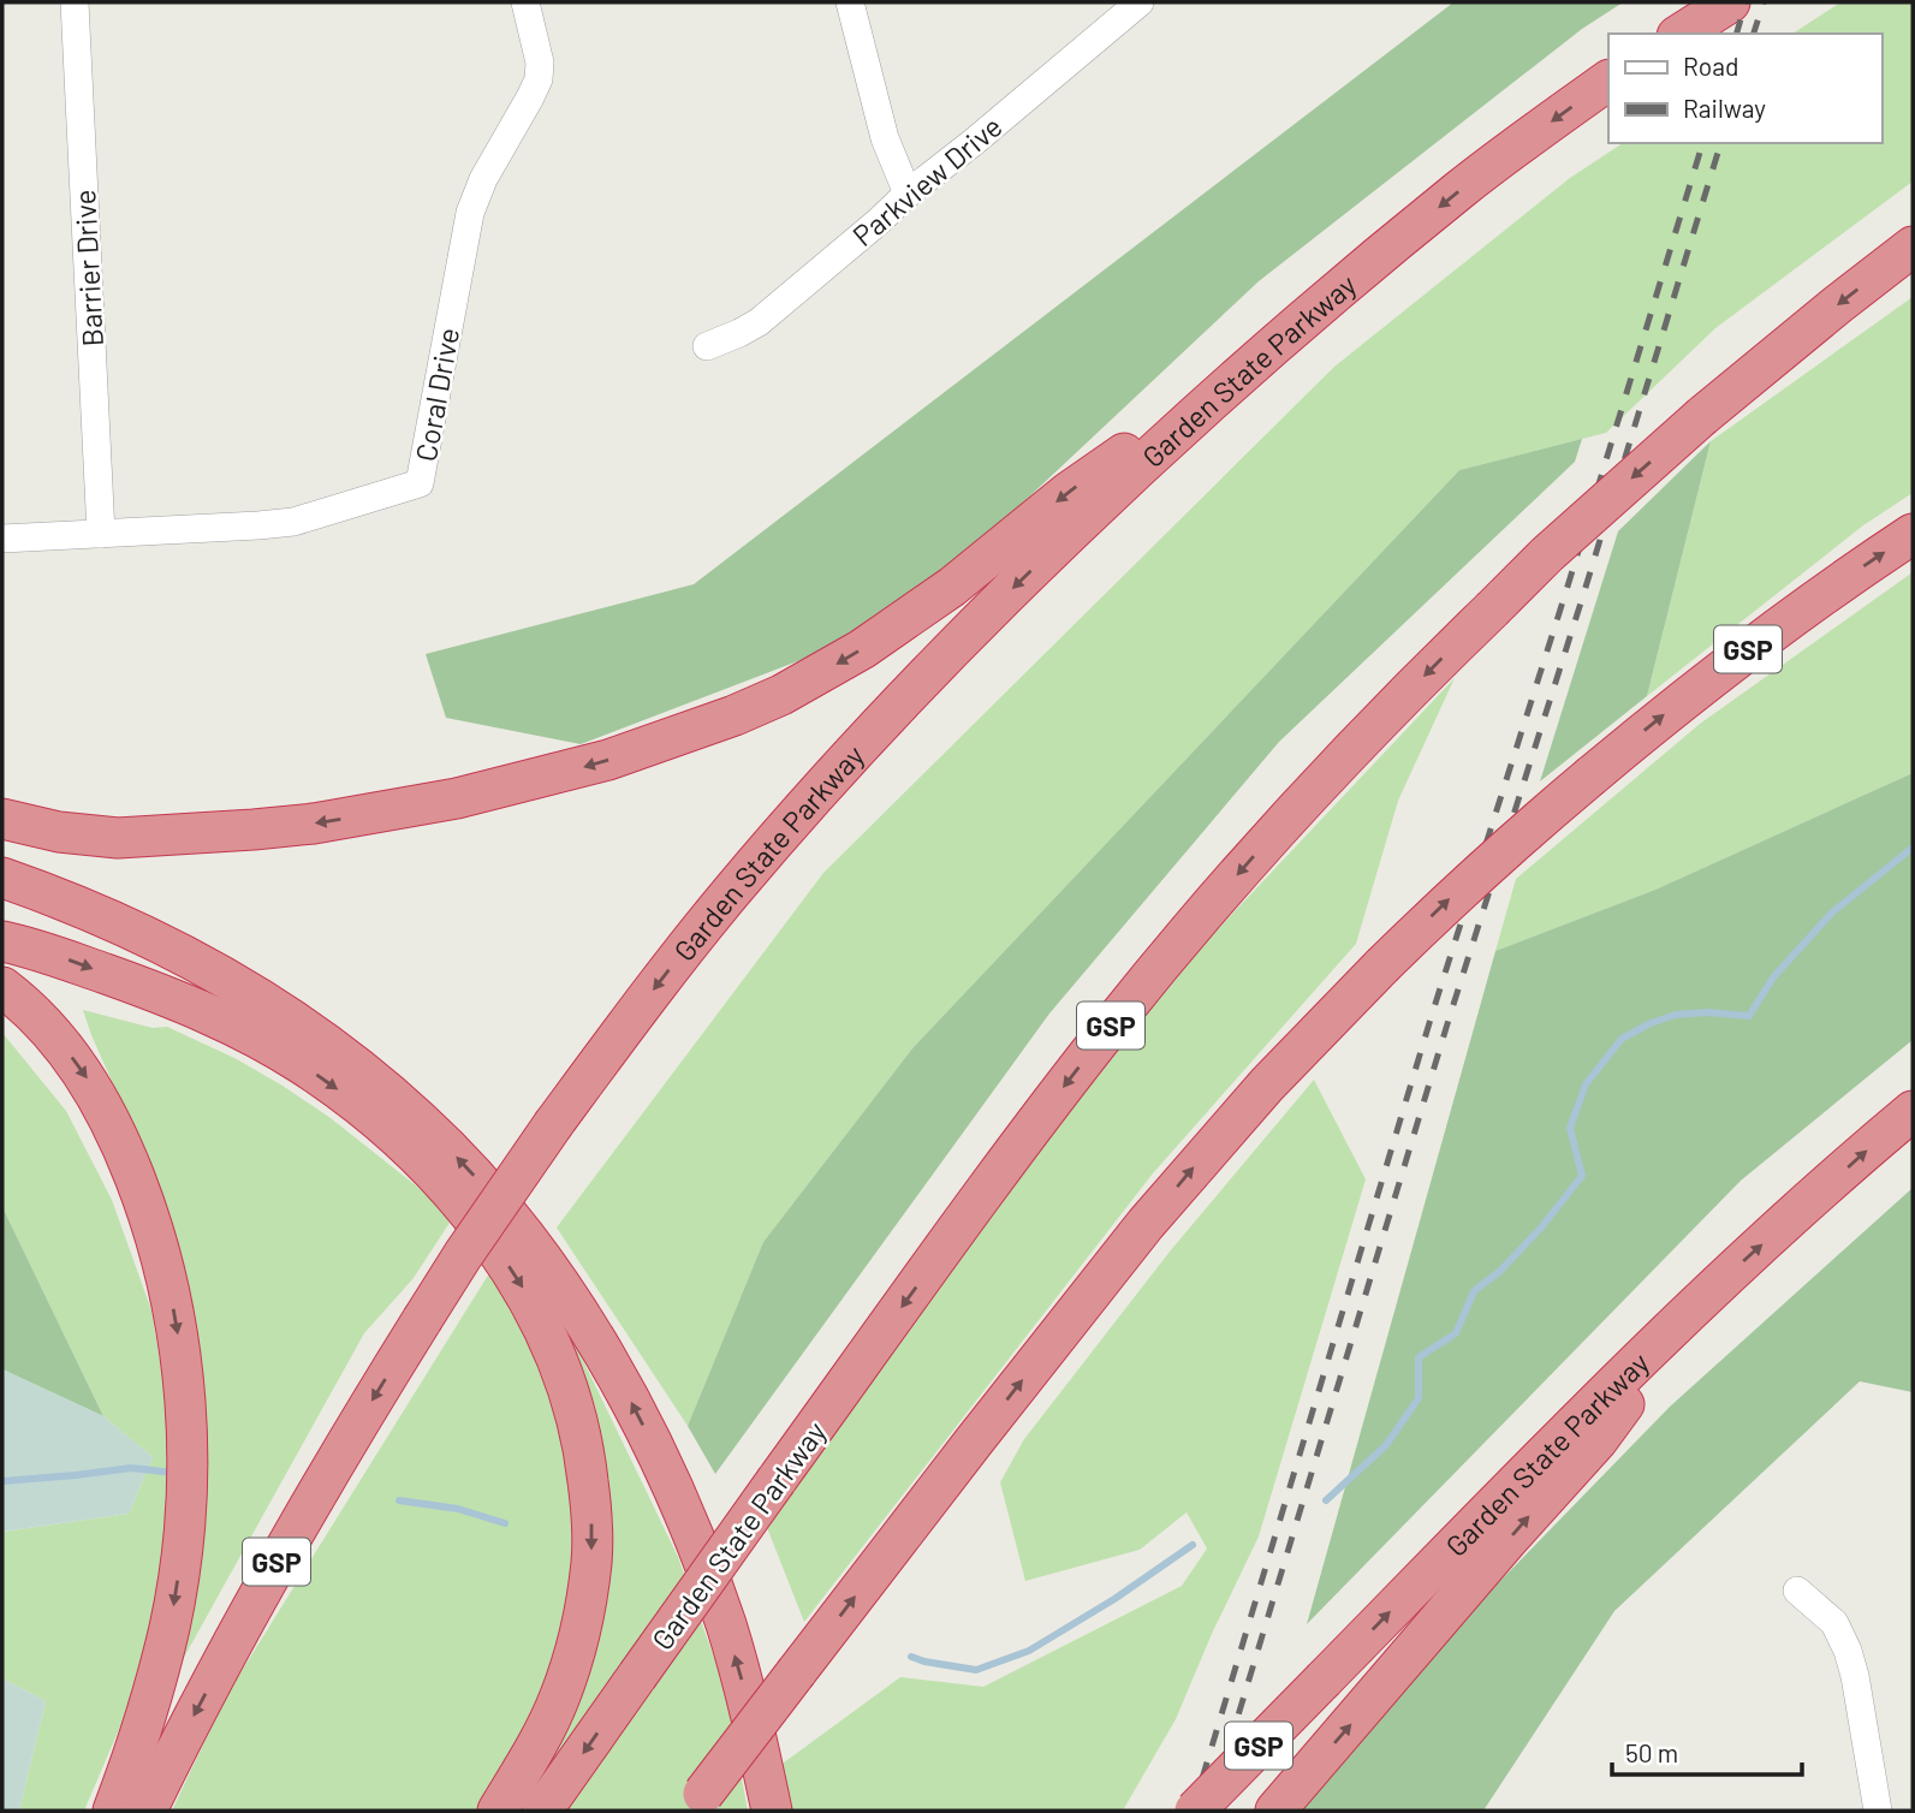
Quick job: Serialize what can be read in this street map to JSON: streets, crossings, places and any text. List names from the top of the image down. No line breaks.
{"streets":{"highway":["Garden State Parkway","GSP"],"street":["Parkview Drive","Barrier Drive","Coral Drive"]},"crossings":[["Barrier Drive","Coral Drive"]],"legend":["Road","Railway"],"scale_bar":"50 m"}
